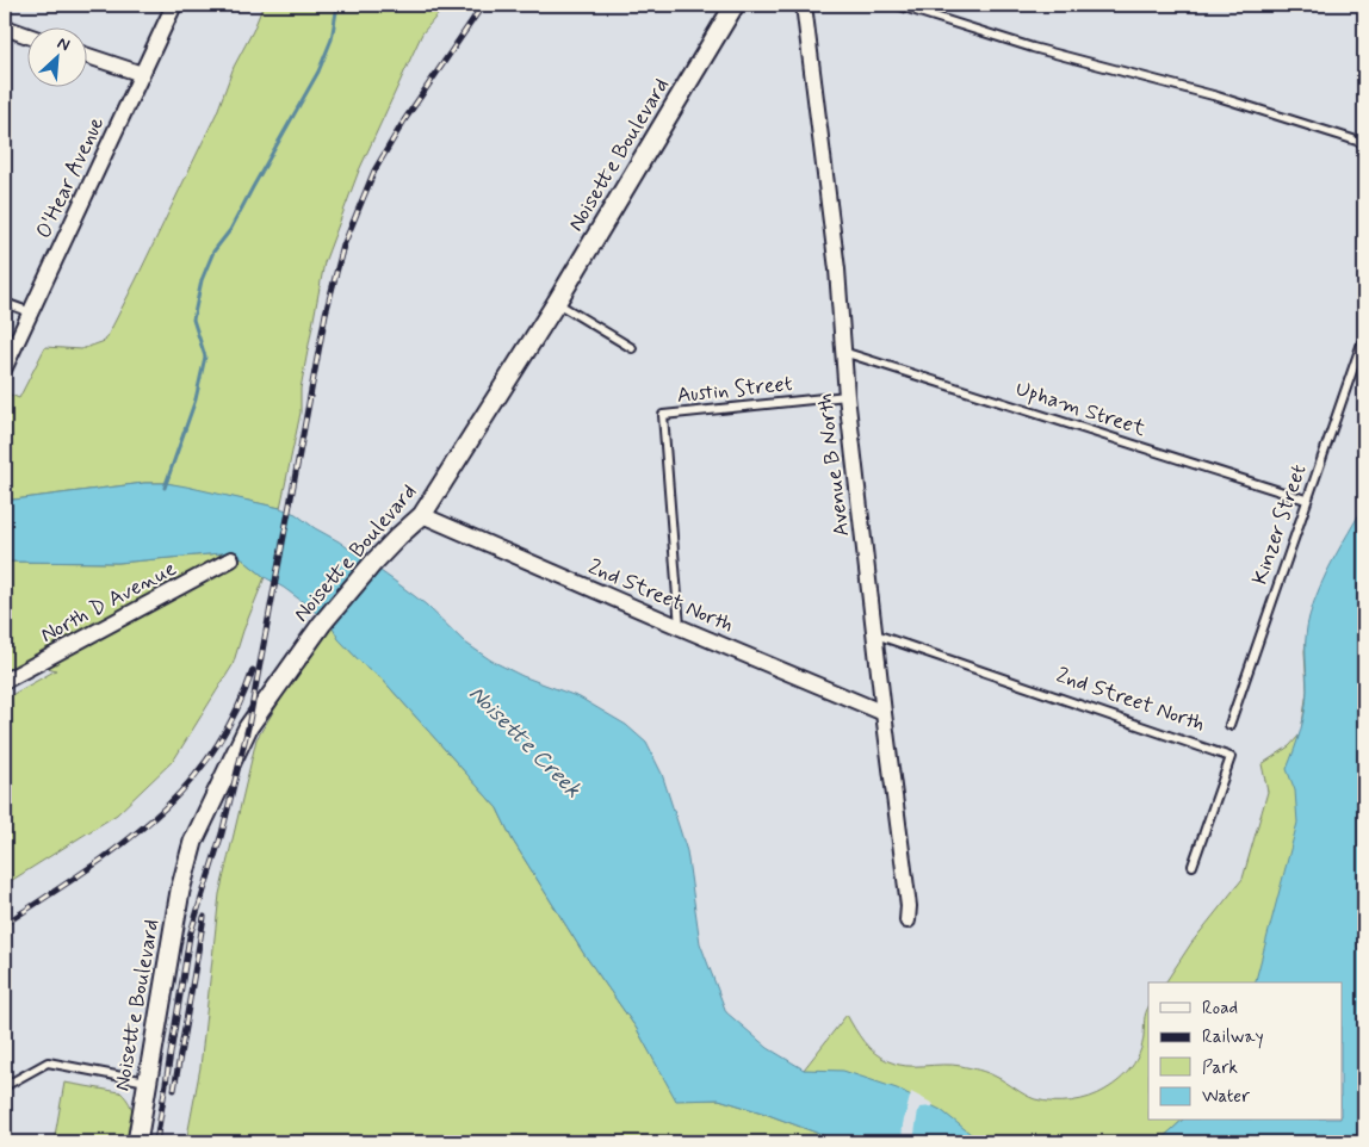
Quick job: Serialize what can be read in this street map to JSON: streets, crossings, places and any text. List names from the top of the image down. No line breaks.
{"streets":{"street":["Noisette Boulevard","O'Hear Avenue","Avenue B North","2nd Street North","North D Avenue"],"lane":["Austin Street","Upham Street","Kinzer Street"]},"crossings":[["Noisette Boulevard","2nd Street North"],["Austin Street","Avenue B North"],["Austin Street","2nd Street North"],["Upham Street","Avenue B North"],["Upham Street","Kinzer Street"],["Avenue B North","2nd Street North"]],"water":["Noisette Creek"],"legend":["Road","Railway","Park","Water"],"north":"top right"}
